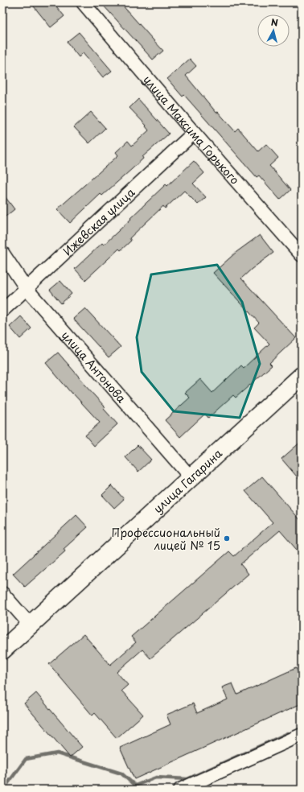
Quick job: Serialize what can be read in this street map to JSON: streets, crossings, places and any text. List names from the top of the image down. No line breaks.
{"streets":{"main road":["улица Гагарина"],"street":["улица Максима Горького","Ижевская улица","улица Антонова"]},"crossings":[["улица Максима Горького","Ижевская улица"],["Ижевская улица","улица Антонова"],["улица Антонова","улица Гагарина"]],"places":["Профессиональный лицей № 15"],"north":"top"}
